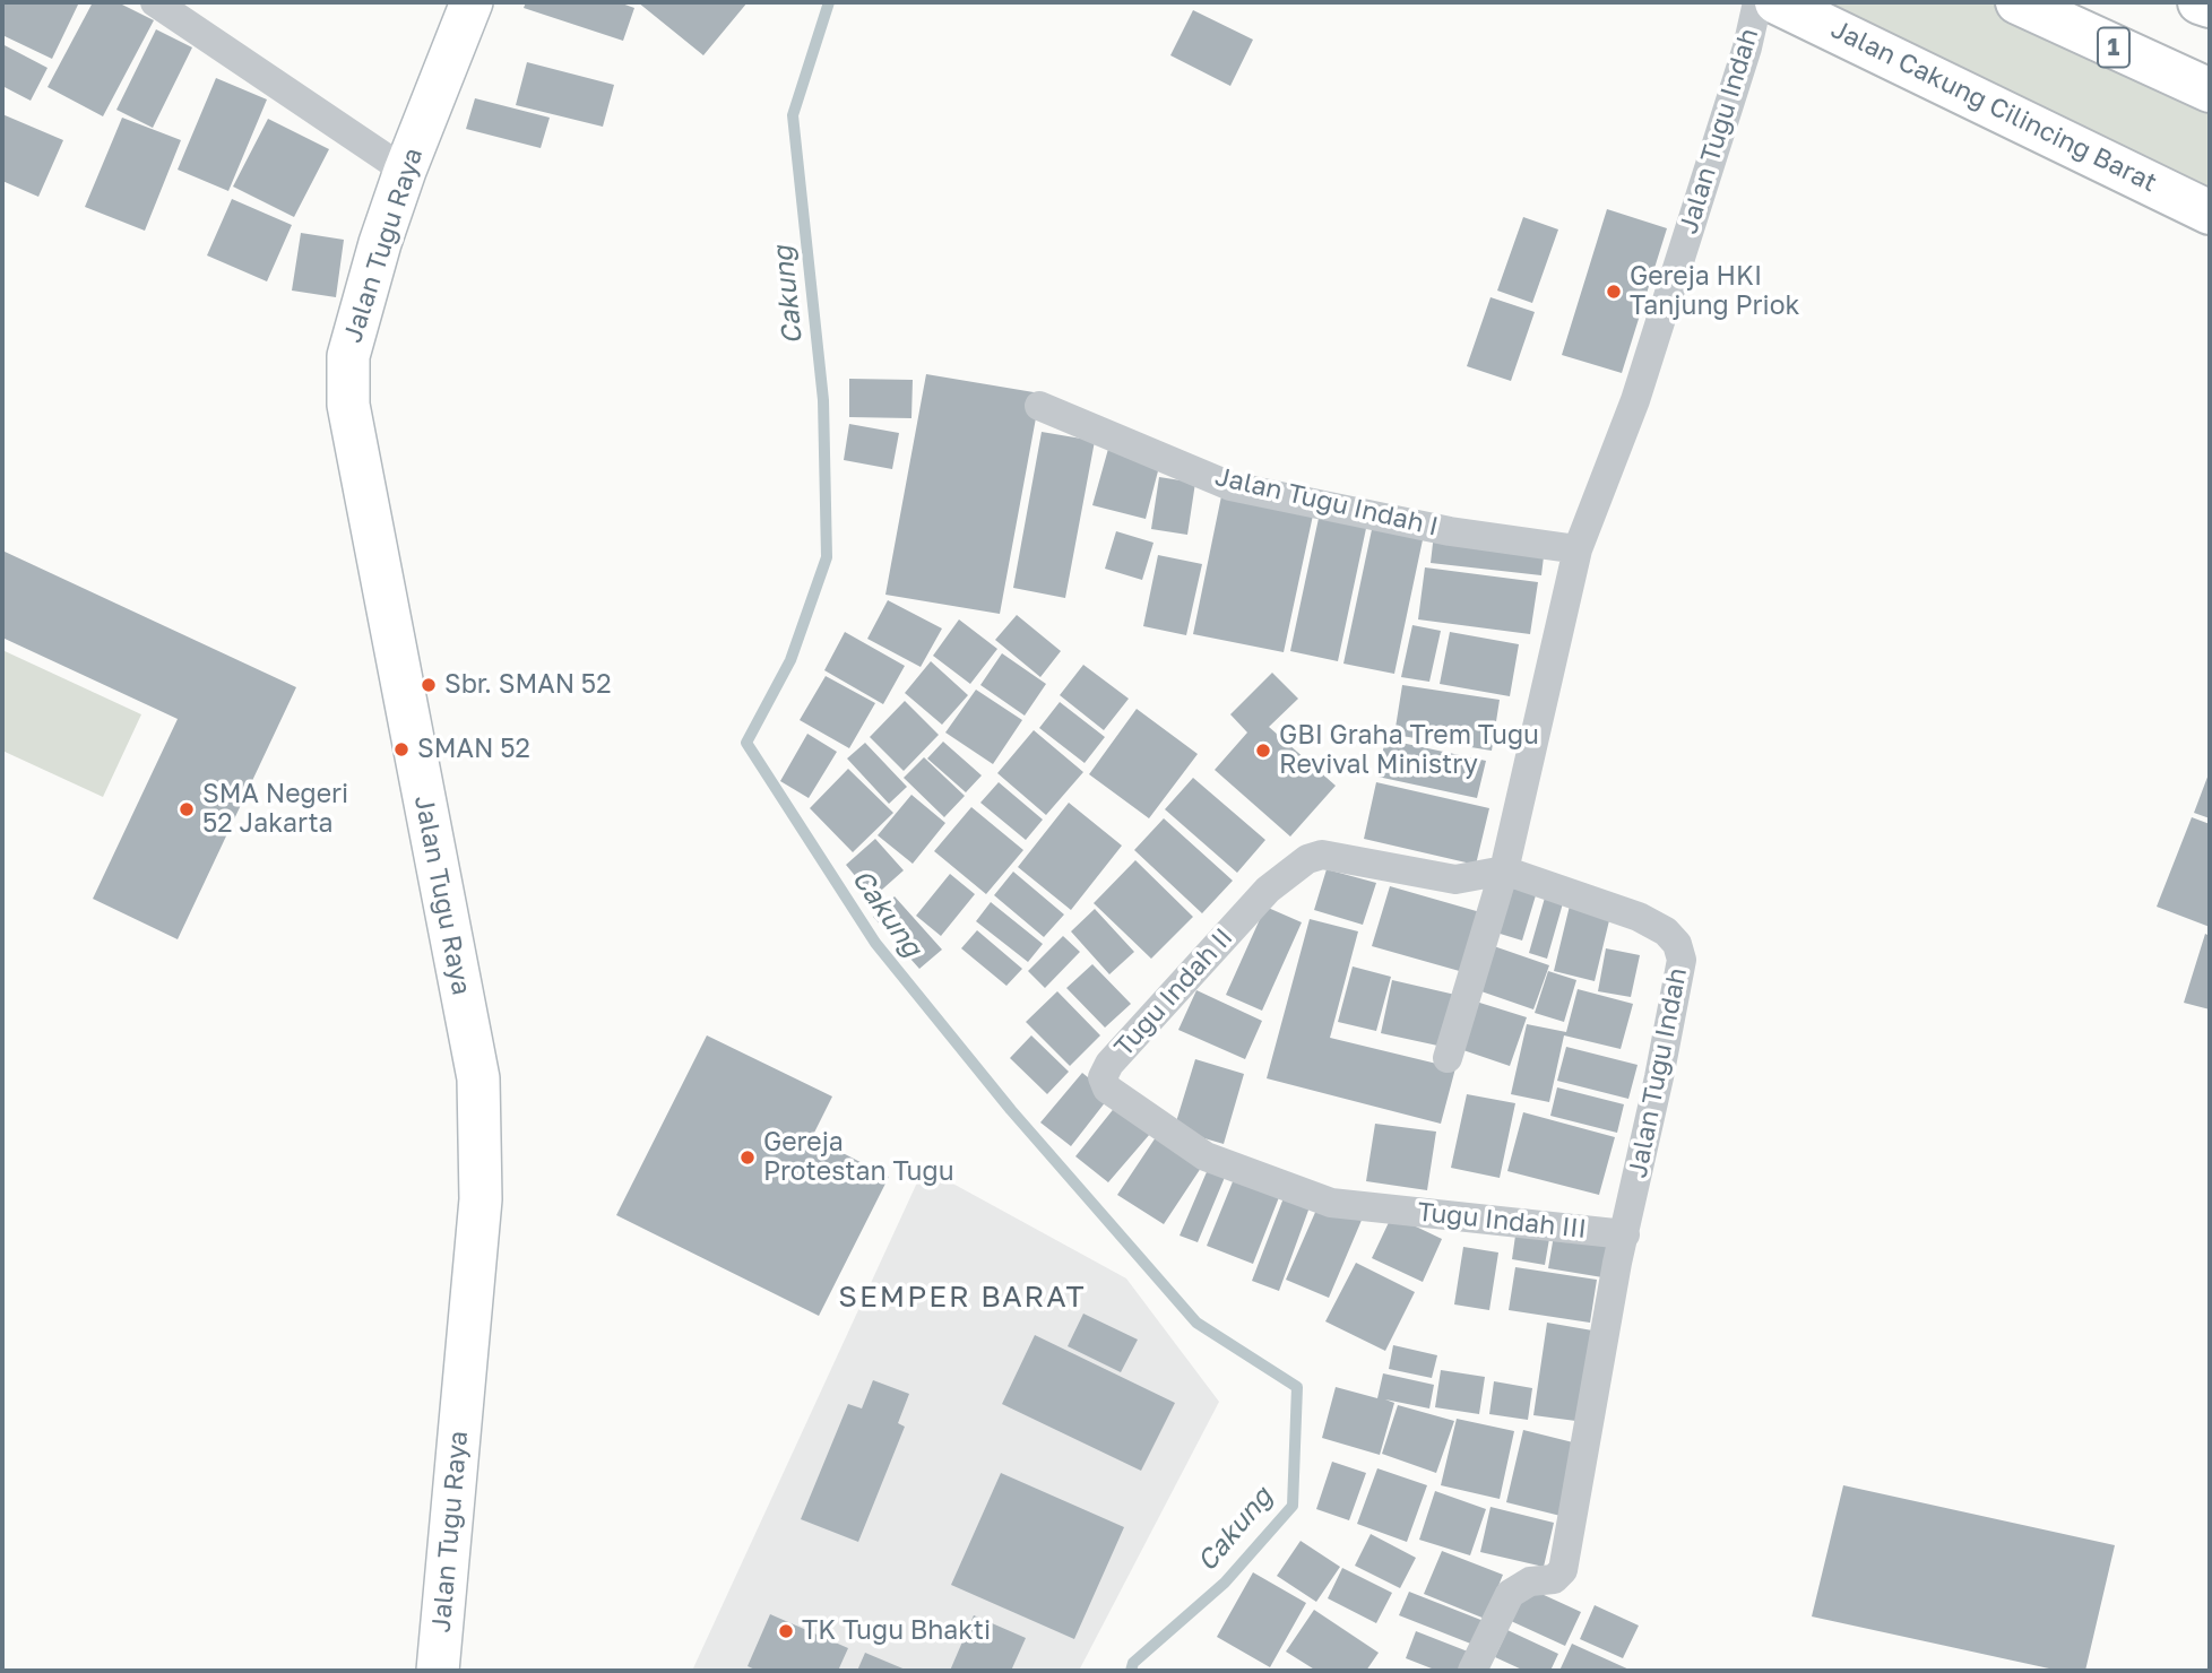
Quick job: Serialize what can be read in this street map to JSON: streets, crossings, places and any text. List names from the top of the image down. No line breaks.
{"streets":{"highway":["1","Jalan Cakung Cilincing Barat"],"main road":["Jalan Tugu Raya"],"street":["Jalan Tugu Indah","Jalan Tugu Indah I","Tugu Indah II","Tugu Indah III"]},"crossings":[["Jalan Tugu Indah","Jalan Tugu Indah I"],["Jalan Tugu Indah","Tugu Indah II"],["Jalan Tugu Indah","Tugu Indah III"],["Tugu Indah II","Tugu Indah III"]],"districts":["SEMPER BARAT"],"water":["Cakung"],"places":["Gereja HKI Tanjung Priok","Sbr. SMAN 52","SMAN 52","GBI Graha Trem Tugu Revival Ministry","SMA Negeri 52 Jakarta","Gereja Protestan Tugu","TK Tugu Bhakti"]}
